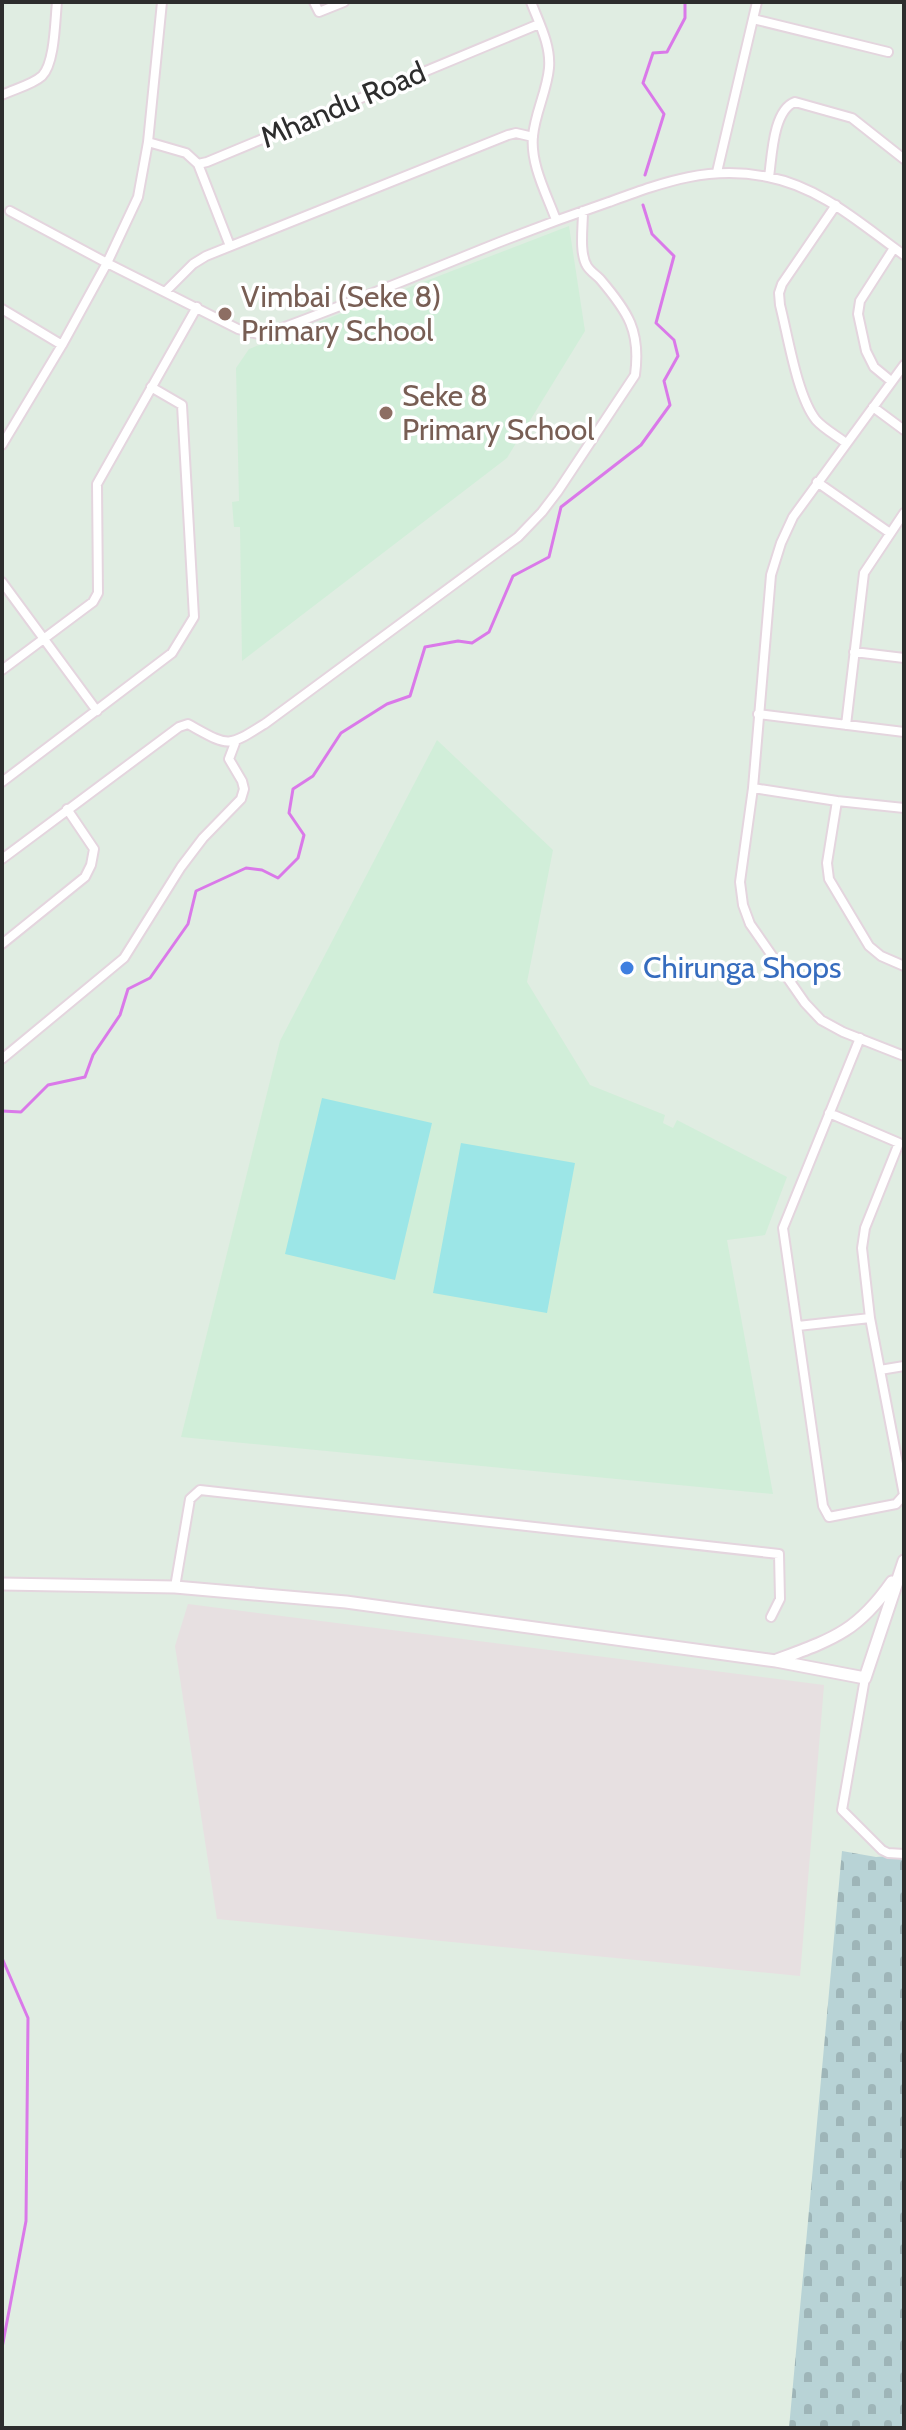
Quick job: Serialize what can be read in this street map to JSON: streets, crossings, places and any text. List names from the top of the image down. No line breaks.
{"streets":{"street":["Mhandu Road"]},"places":["Vimbai (Seke 8) Primary School","Seke 8 Primary School","Chirunga Shops"]}
